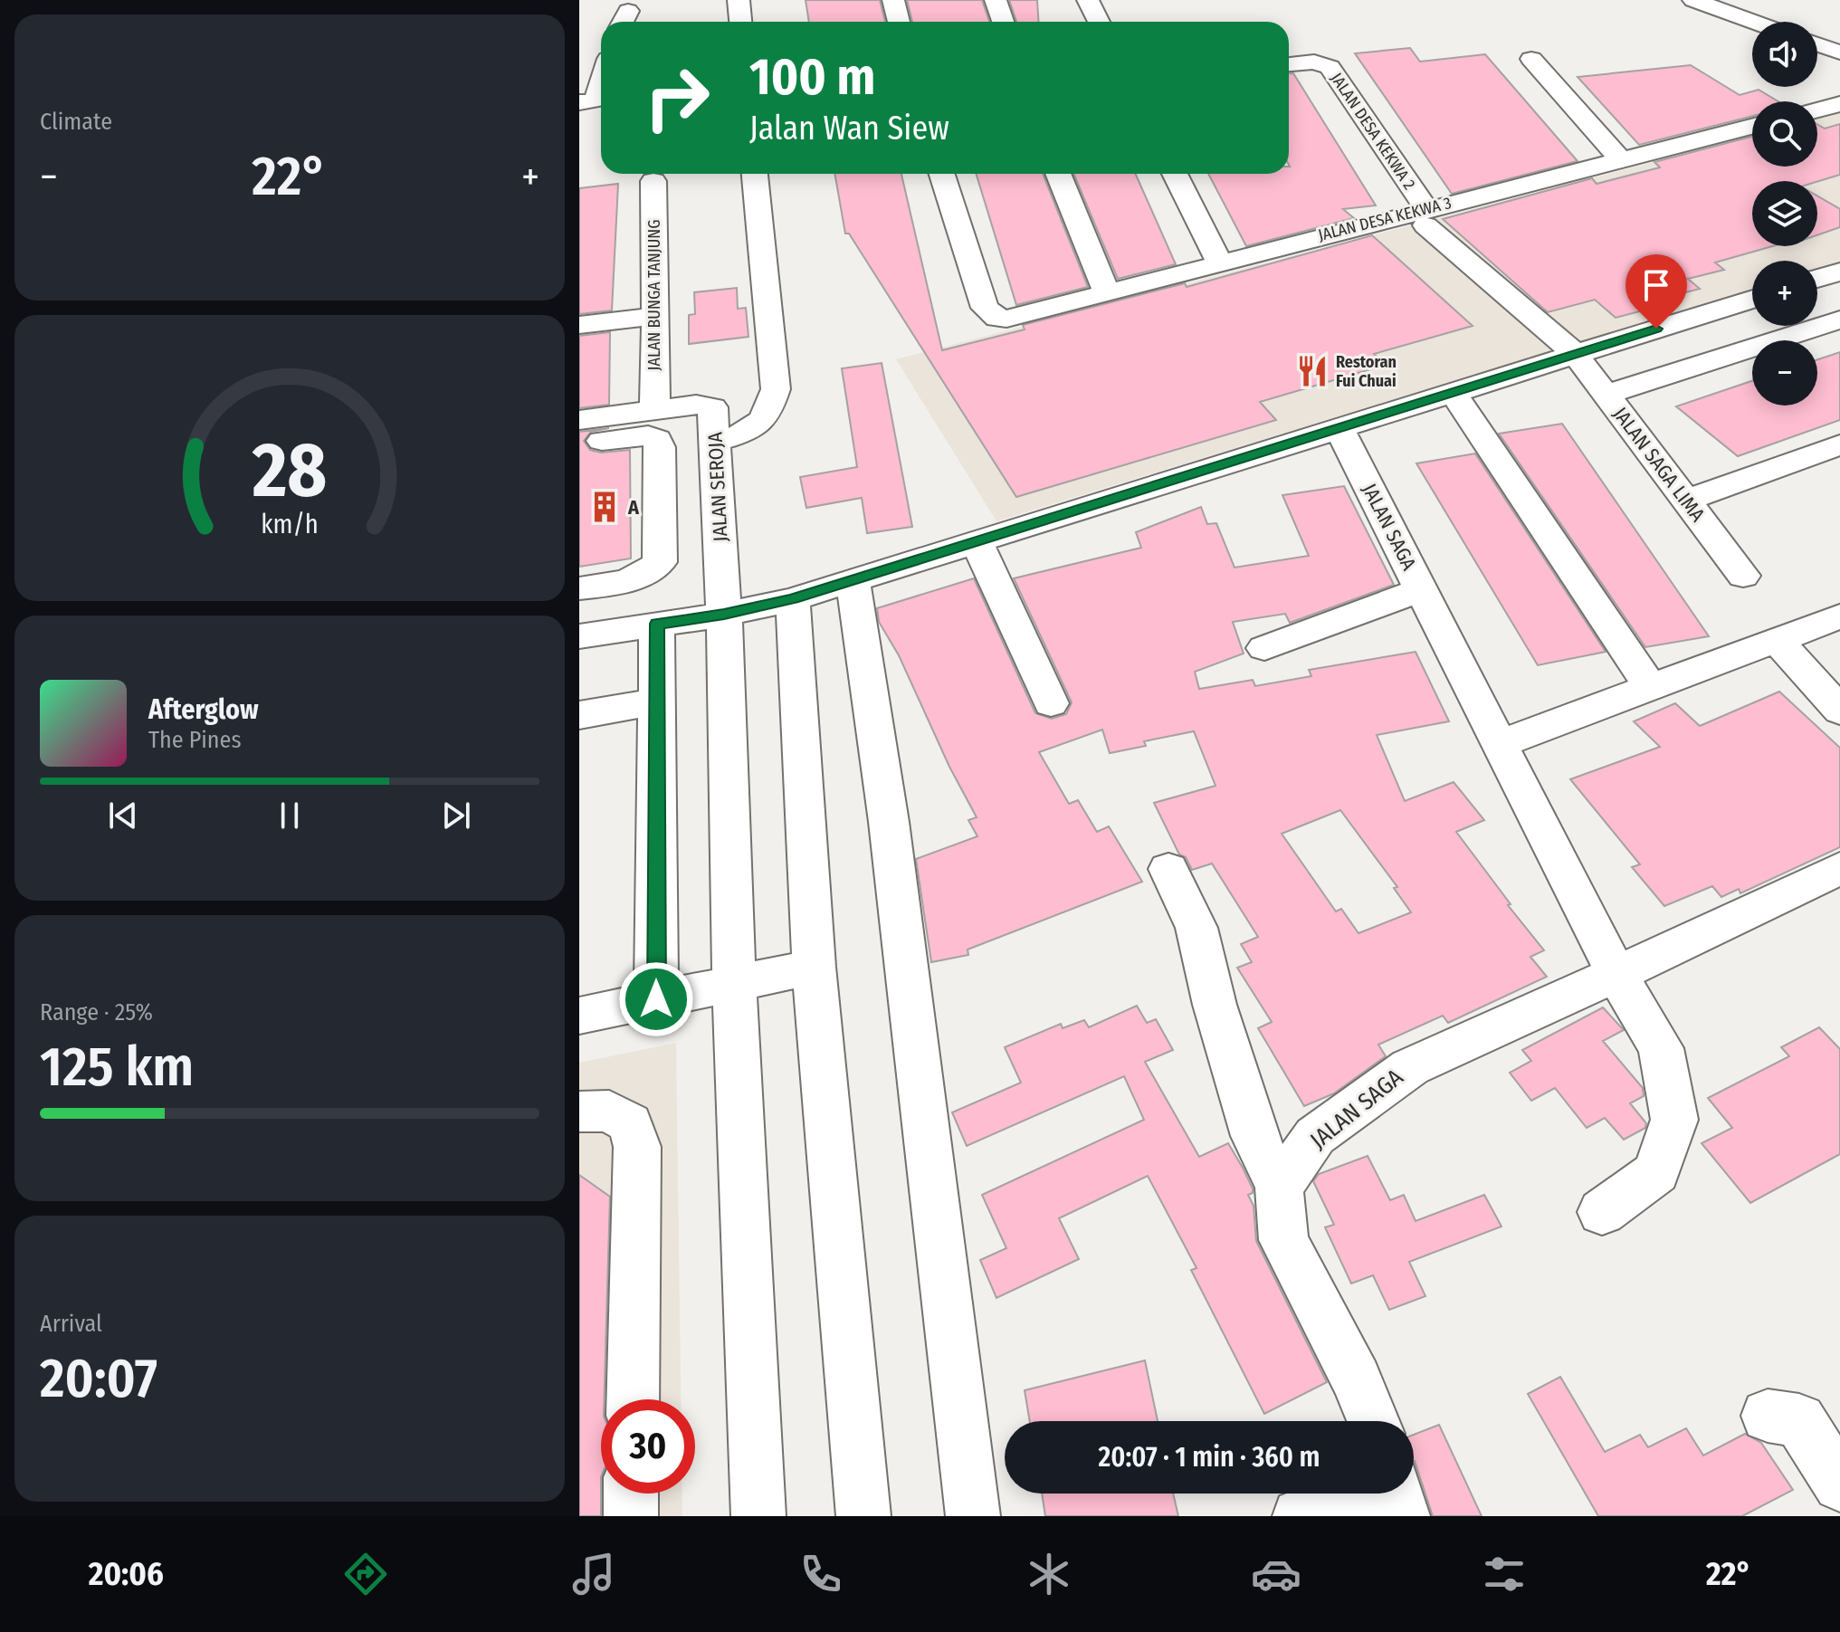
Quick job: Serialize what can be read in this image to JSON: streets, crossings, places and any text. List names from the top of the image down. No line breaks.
{"streets":{"street":["JALAN DESA KEKWA 2","JALAN DESA KEKWA 3","JALAN BUNGA TANJUNG","JALAN SAGA LIMA","JALAN SEROJA","JALAN SAGA"]},"crossings":[["JALAN DESA KEKWA 2","JALAN DESA KEKWA 3"],["JALAN DESA KEKWA 2","JALAN SAGA LIMA"],["JALAN BUNGA TANJUNG","JALAN SEROJA"]],"places":{"restaurant":["Restoran Fui Chuai"],"building":["A"]},"page":{"tile":["Climate",["Range · 25%","125 km"],["Arrival","20:07"]],"map_buttons":["+","−"],"turn":["100 m","Jalan Wan Siew"],"heat":["−","22°","+"],"song":["Afterglow","The Pines"],"limit":"30","trip":"20:07 · 1 min · 360 m","tabs":["20:06","22°"],"gauge":["28","km/h"]}}
